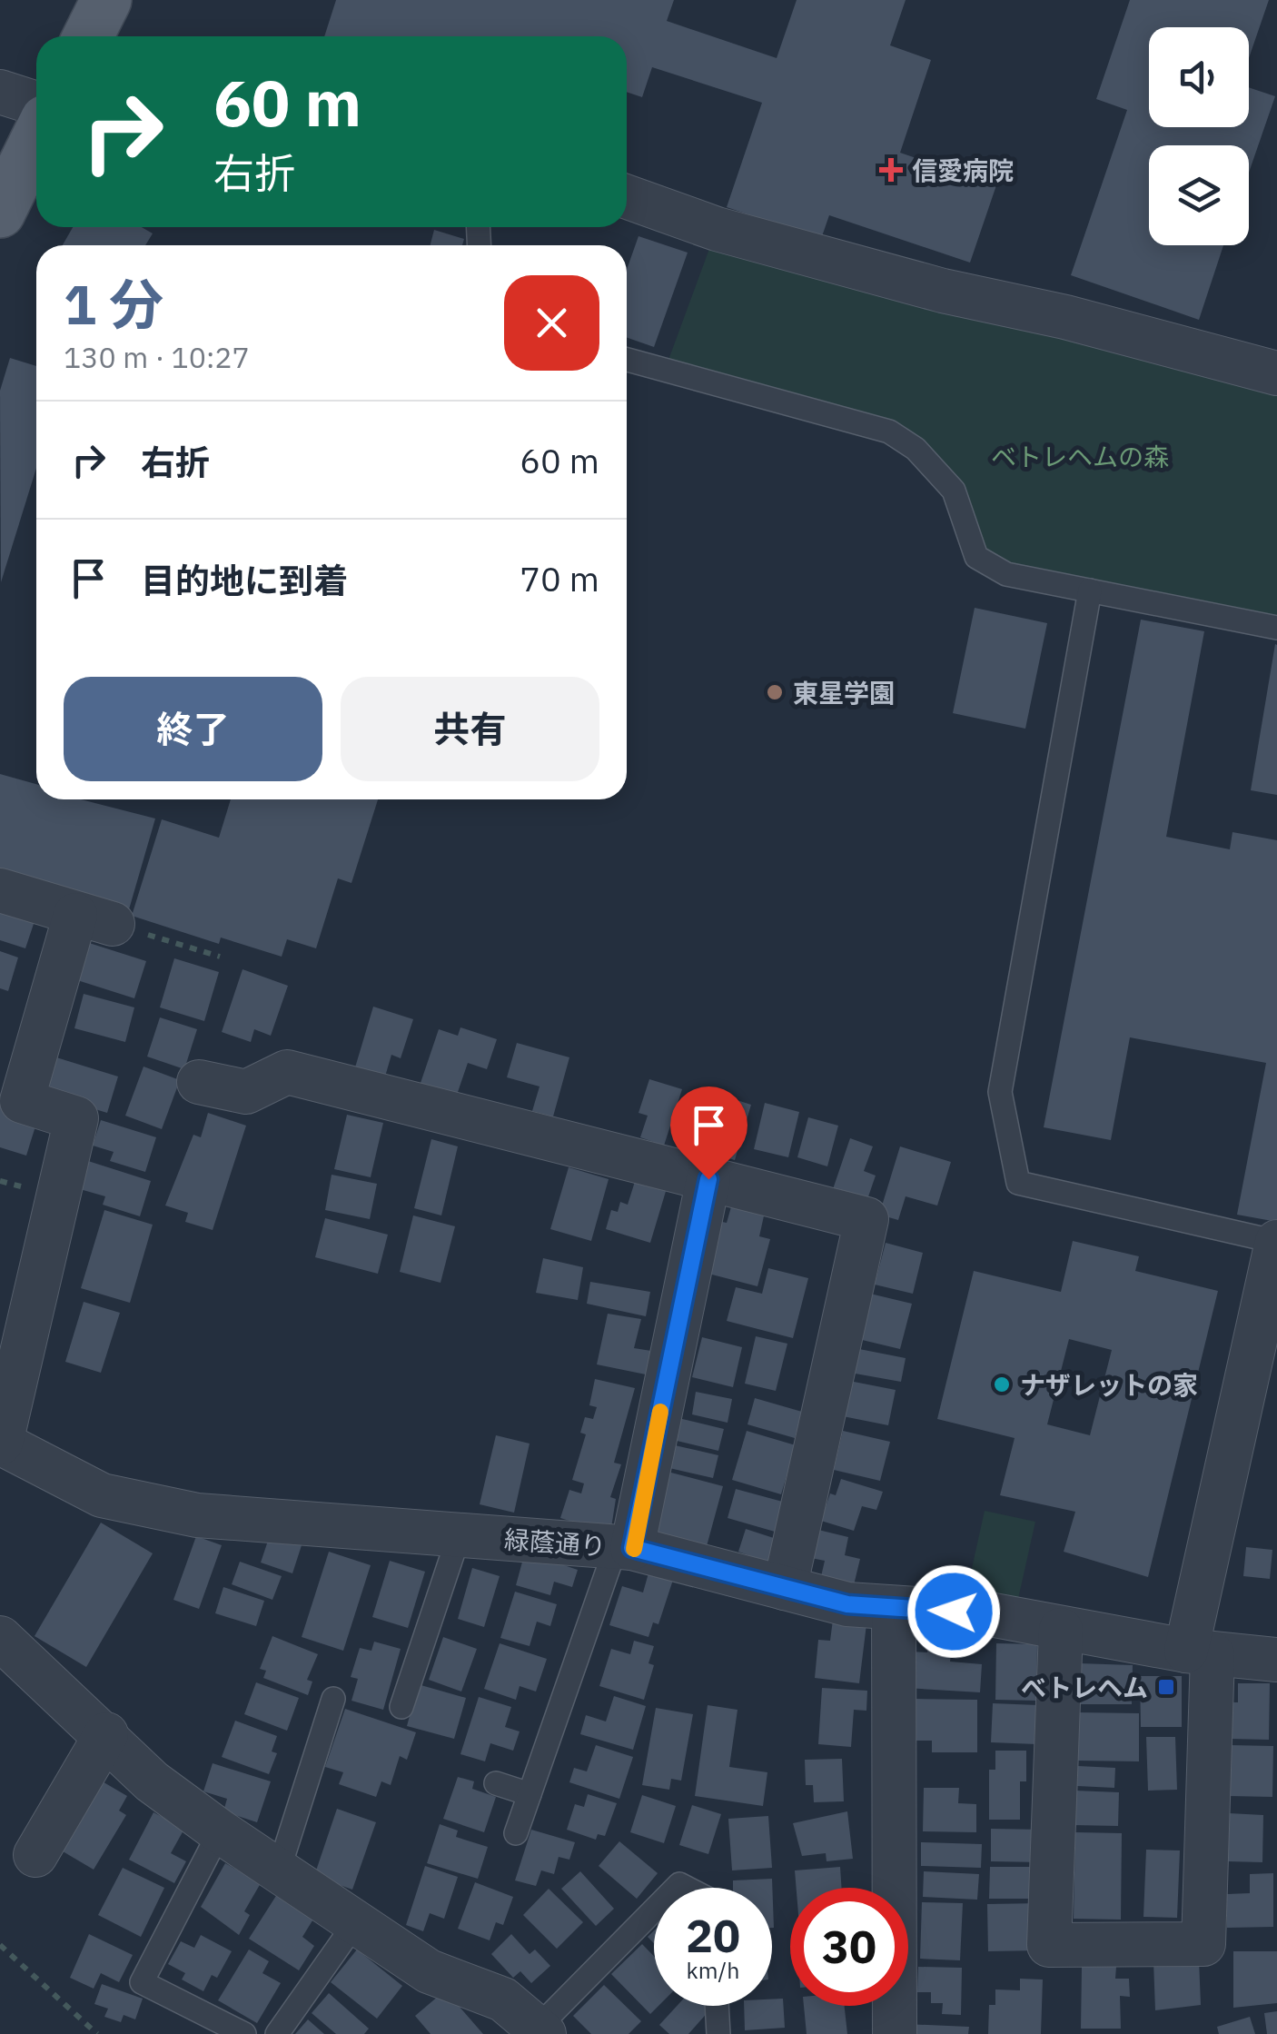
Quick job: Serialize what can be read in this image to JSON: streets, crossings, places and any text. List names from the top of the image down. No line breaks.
{"streets":{"street":["緑蔭通り"]},"parks":["ベトレヘムの森"],"places":{"health":["信愛病院"],"other":["東星学園","ナザレットの家"],"transit":["べトレヘム"]},"page":{"turn":["60 m","右折"],"heading":["1 分","130 m · 10:27"],"list":[{"name":"右折","value":"60 m"},{"name":"目的地に到着","value":"70 m"}],"buttons":["終了","共有"],"speed":"20 km/h","limit":"30"}}
